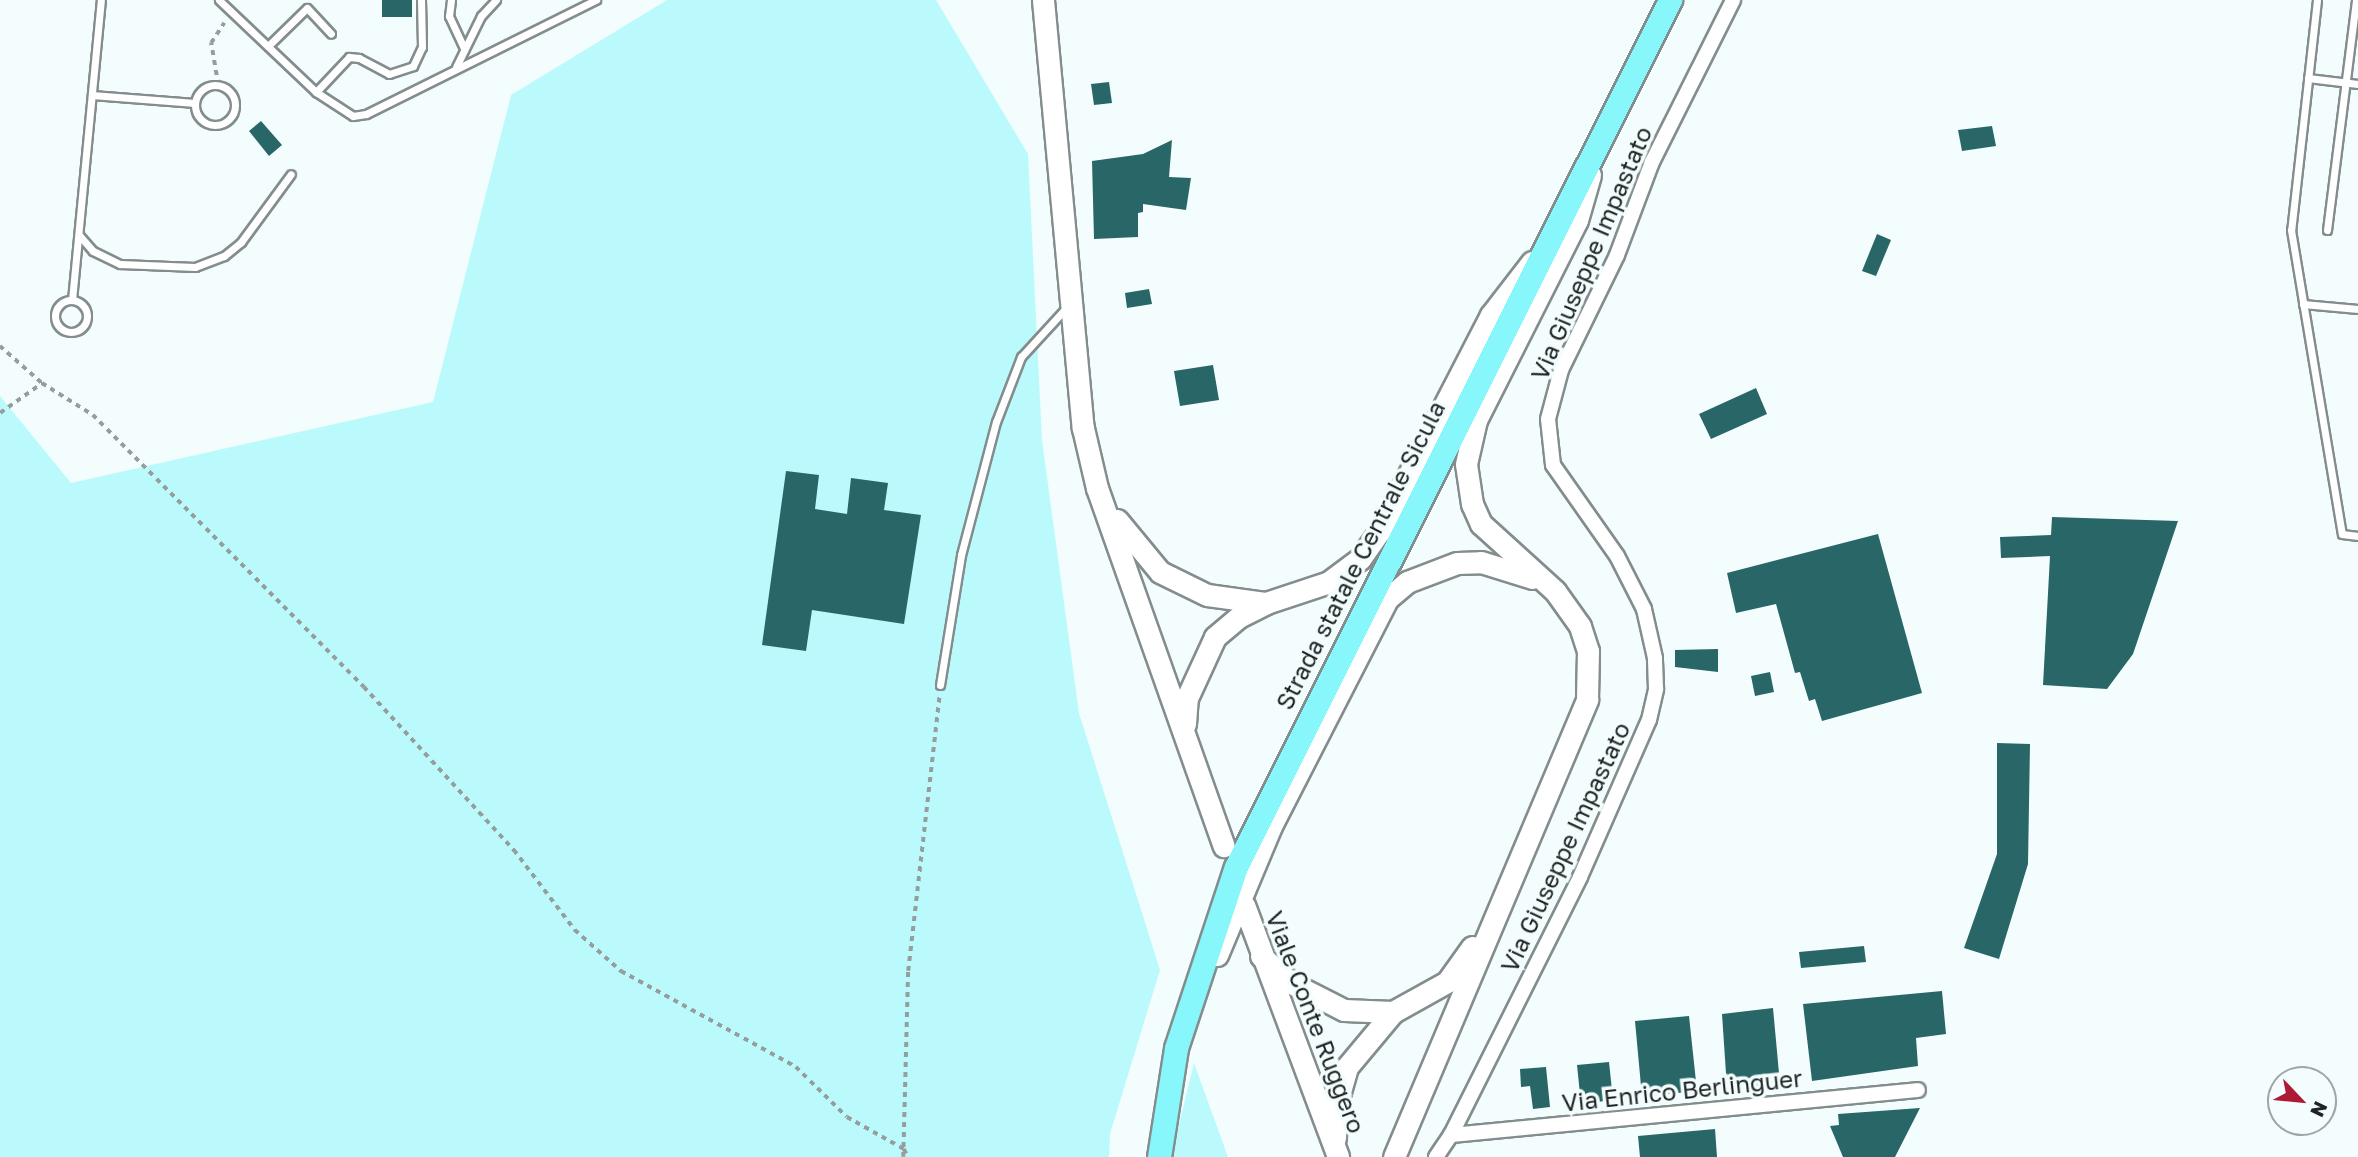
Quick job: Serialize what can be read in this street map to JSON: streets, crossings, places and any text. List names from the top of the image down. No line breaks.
{"streets":{"main road":["Strada statale Centrale Sicula","Viale Conte Ruggero"],"street":["Via Giuseppe Impastato","Via Enrico Berlinguer"]},"crossings":[["Via Giuseppe Impastato","Via Enrico Berlinguer"]],"north":"bottom right"}
